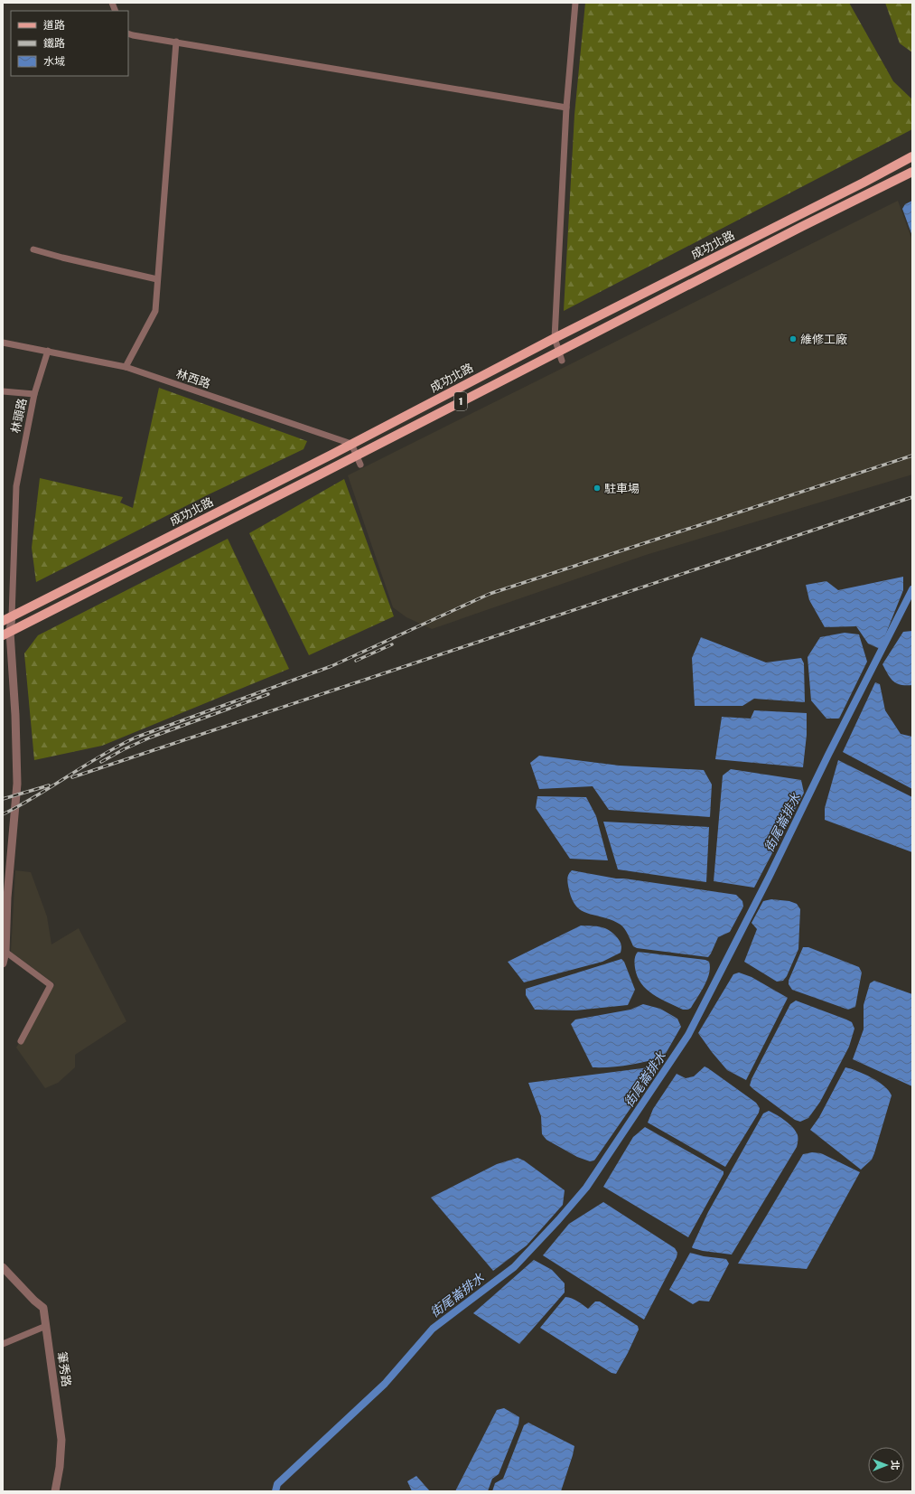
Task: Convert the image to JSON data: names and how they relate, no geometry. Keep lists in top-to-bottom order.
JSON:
{
  "streets": {
    "main road": ["成功北路", "1"],
    "street": ["林西路", "林頭路", "筆秀路"]
  },
  "crossings": [
    ["成功北路", "林西路"],
    ["成功北路", "林頭路"],
    ["林西路", "林頭路"]
  ],
  "water": ["街尾崙排水"],
  "places": ["維修工廠", "駐車場"],
  "legend": ["道路", "鐵路", "水域"],
  "north": "right"
}
